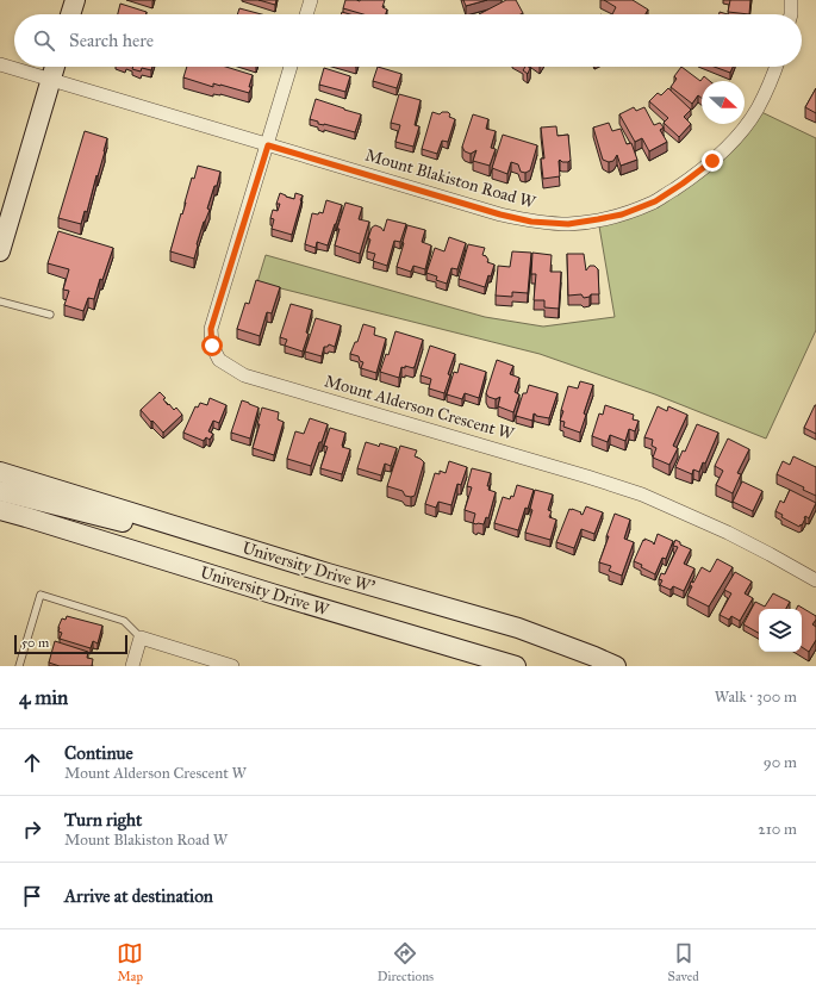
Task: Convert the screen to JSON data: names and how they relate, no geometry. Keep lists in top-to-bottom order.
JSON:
{
  "streets": {
    "main road": ["University Drive W'", "University Drive W"],
    "street": ["Mount Blakiston Road W", "Mount Alderson Crescent W"]
  },
  "crossings": [
    ["Mount Blakiston Road W", "Mount Alderson Crescent W"]
  ],
  "scale_bar": "50 m",
  "north": "right",
  "page": {
    "search": "Search here",
    "scale": "50 m",
    "heading": ["4 min", "Walk · 300 m"],
    "list": [
      ["Continue", "Mount Alderson Crescent W", "90 m"],
      ["Turn right", "Mount Blakiston Road W", "210 m"],
      "Arrive at destination"
    ],
    "nav": ["Map", "Directions", "Saved"]
  }
}
